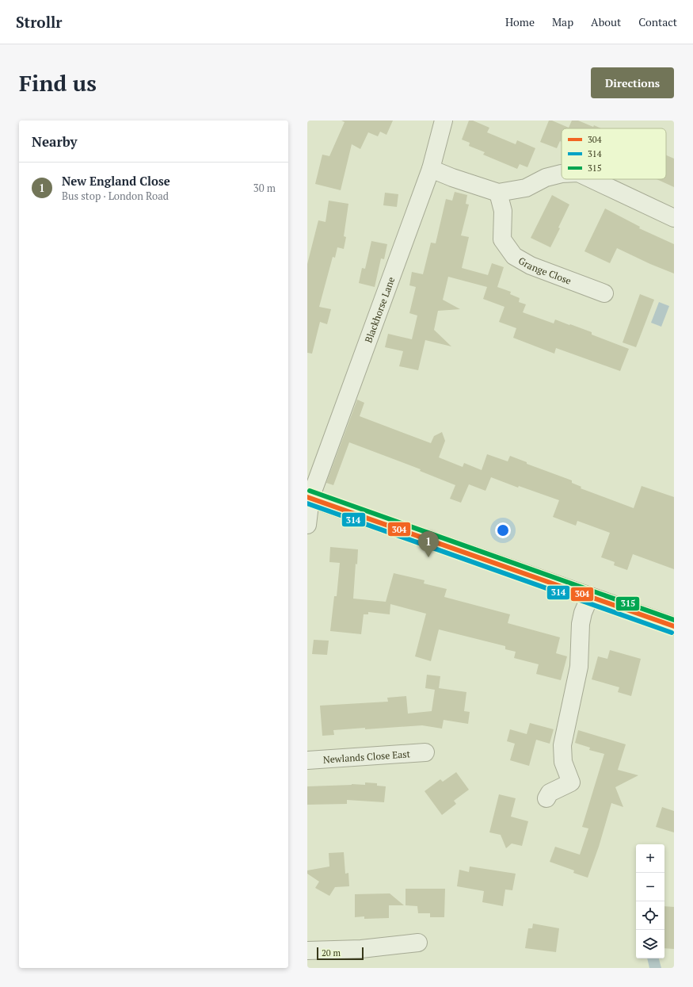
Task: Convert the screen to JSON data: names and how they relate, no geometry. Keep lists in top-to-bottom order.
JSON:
{
  "streets": {
    "street": ["Grange Close", "Blackhorse Lane", "Newlands Close East"]
  },
  "lines": ["transit line 315", "transit line 304", "transit line 314"],
  "legend": ["304", "314", "315"],
  "scale_bar": "20 m",
  "page": {
    "header": "Strollr",
    "nav": [
      "Home",
      "Map",
      "About",
      "Contact"
    ],
    "buttons": "Directions",
    "title": "Find us",
    "heading": "Nearby",
    "list": [
      {
        "mark": "1",
        "name": "New England Close",
        "note": "Bus stop · London Road",
        "value": "30 m"
      }
    ],
    "pins": "1",
    "map_buttons": ["+", "−"],
    "scale": "20 m"
  }
}
